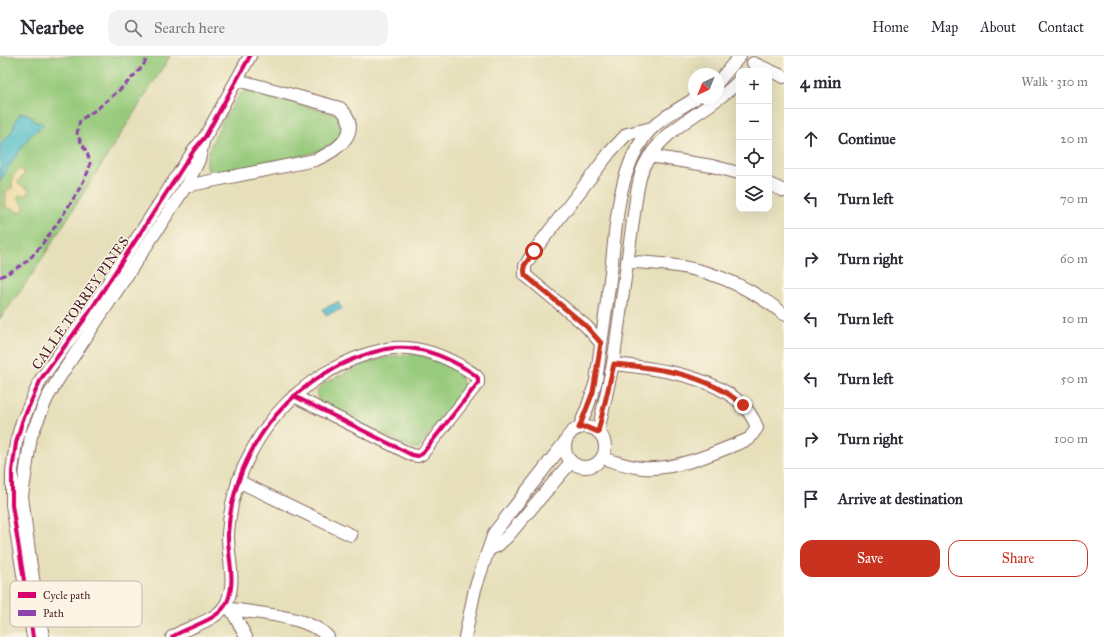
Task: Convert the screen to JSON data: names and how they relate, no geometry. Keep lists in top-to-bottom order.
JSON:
{
  "streets": {
    "street": ["CALLE TORREY PINES"]
  },
  "legend": ["Cycle path", "Path"],
  "north": "bottom left",
  "page": {
    "header": "Nearbee",
    "search": "Search here",
    "nav": [
      "Home",
      "Map",
      "About",
      "Contact"
    ],
    "heading": ["4 min", "Walk · 310 m"],
    "map_buttons": ["+", "−"],
    "list": [
      ["Continue", "20 m"],
      ["Turn left", "70 m"],
      ["Turn right", "60 m"],
      ["Turn left", "10 m"],
      ["Turn left", "50 m"],
      ["Turn right", "100 m"],
      "Arrive at destination"
    ],
    "buttons": ["Save", "Share"]
  }
}
